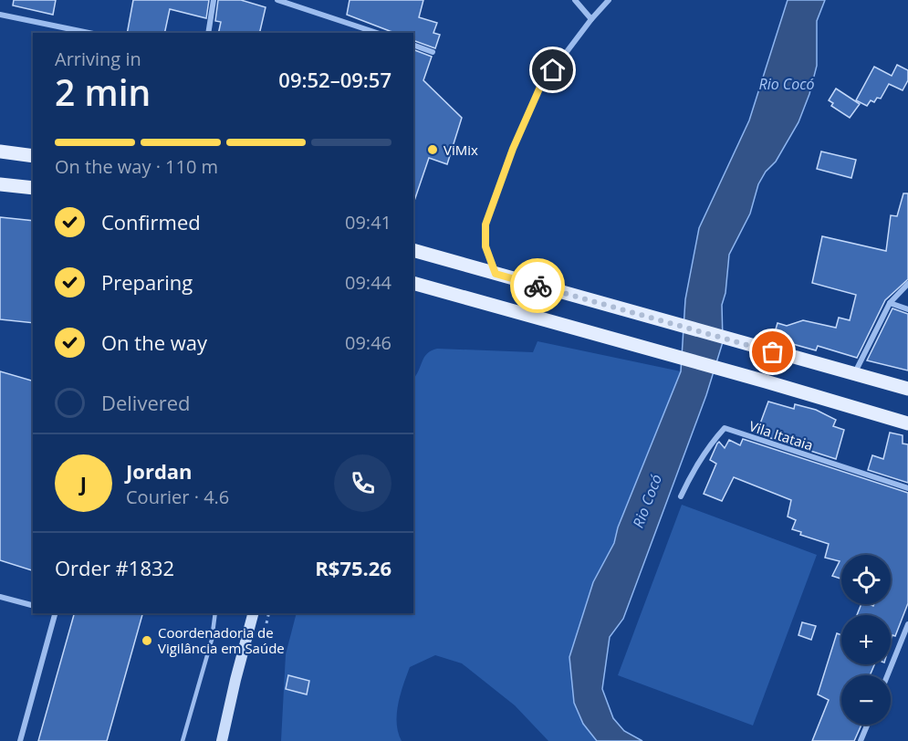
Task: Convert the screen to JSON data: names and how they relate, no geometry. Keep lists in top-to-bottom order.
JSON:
{
  "streets": {
    "street": ["Vila Itataia"]
  },
  "water": ["Rio Cocó"],
  "places": ["ViMix", "Coordenadoria de Vigilância em Saúde"],
  "page": {
    "heading": ["2 min", "Arriving in", "09:52–09:57"],
    "panel": [
      "Jordan",
      "Courier · 4.6",
      "Order #1832",
      "R$75.26"
    ],
    "bar": "On the way · 110 m",
    "list": [
      ["Confirmed", "09:41"],
      ["Preparing", "09:44"],
      ["On the way", "09:46"],
      "Delivered"
    ],
    "round": "J",
    "map_buttons": ["+", "−"]
  }
}
